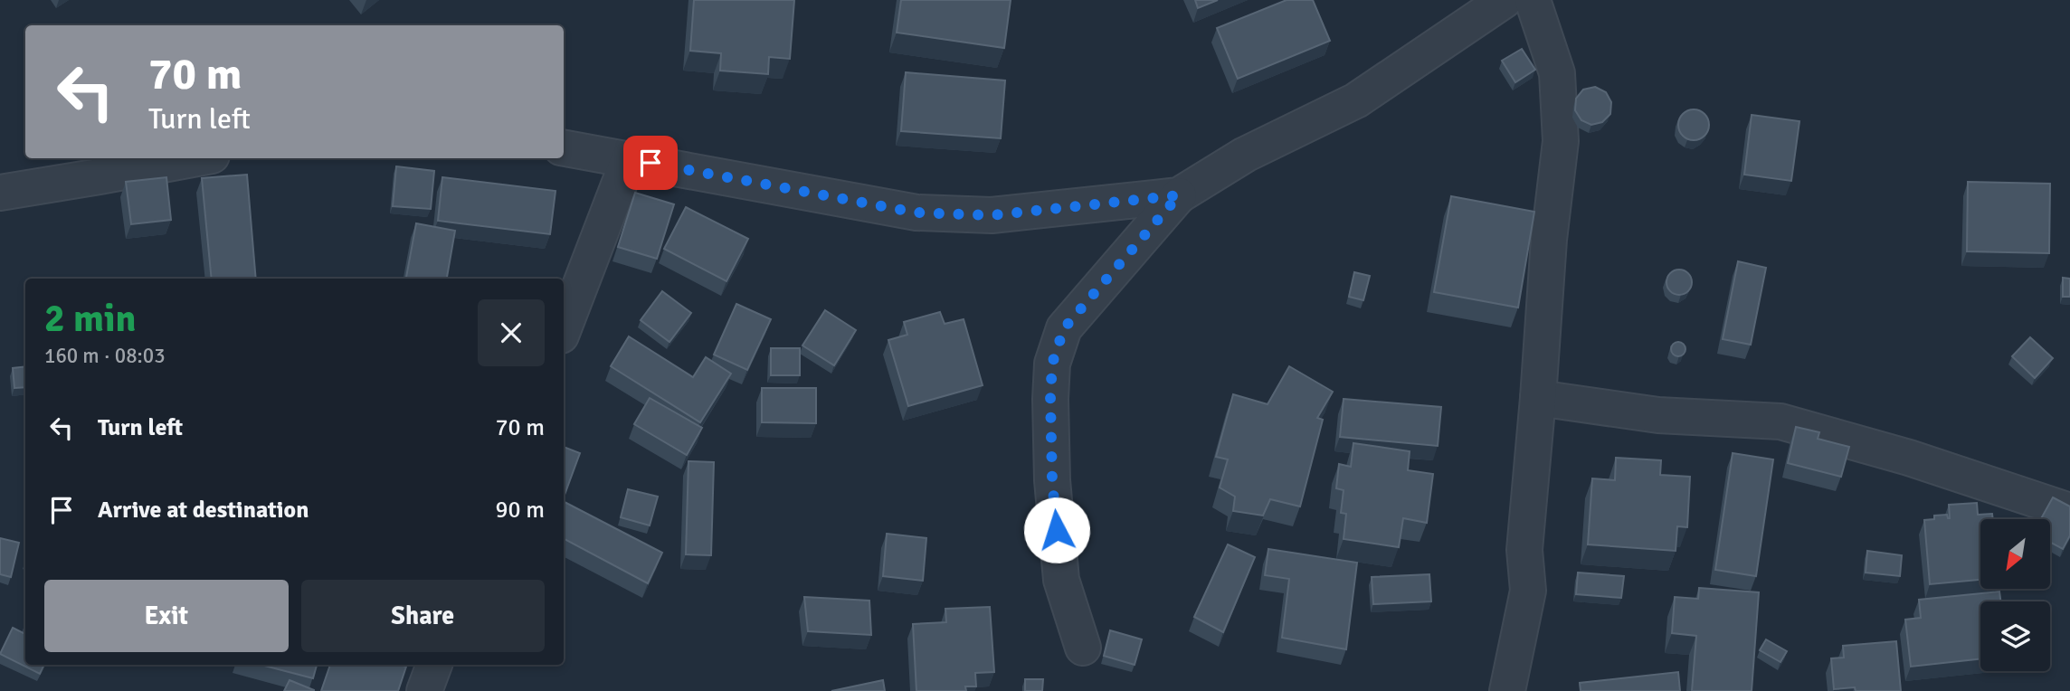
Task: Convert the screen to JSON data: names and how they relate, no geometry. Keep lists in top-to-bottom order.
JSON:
{
  "north": "bottom left",
  "page": {
    "turn": ["70 m", "Turn left"],
    "heading": ["2 min", "160 m · 08:03"],
    "list": [
      {
        "name": "Turn left",
        "value": "70 m"
      },
      {
        "name": "Arrive at destination",
        "value": "90 m"
      }
    ],
    "buttons": ["Exit", "Share"]
  }
}
